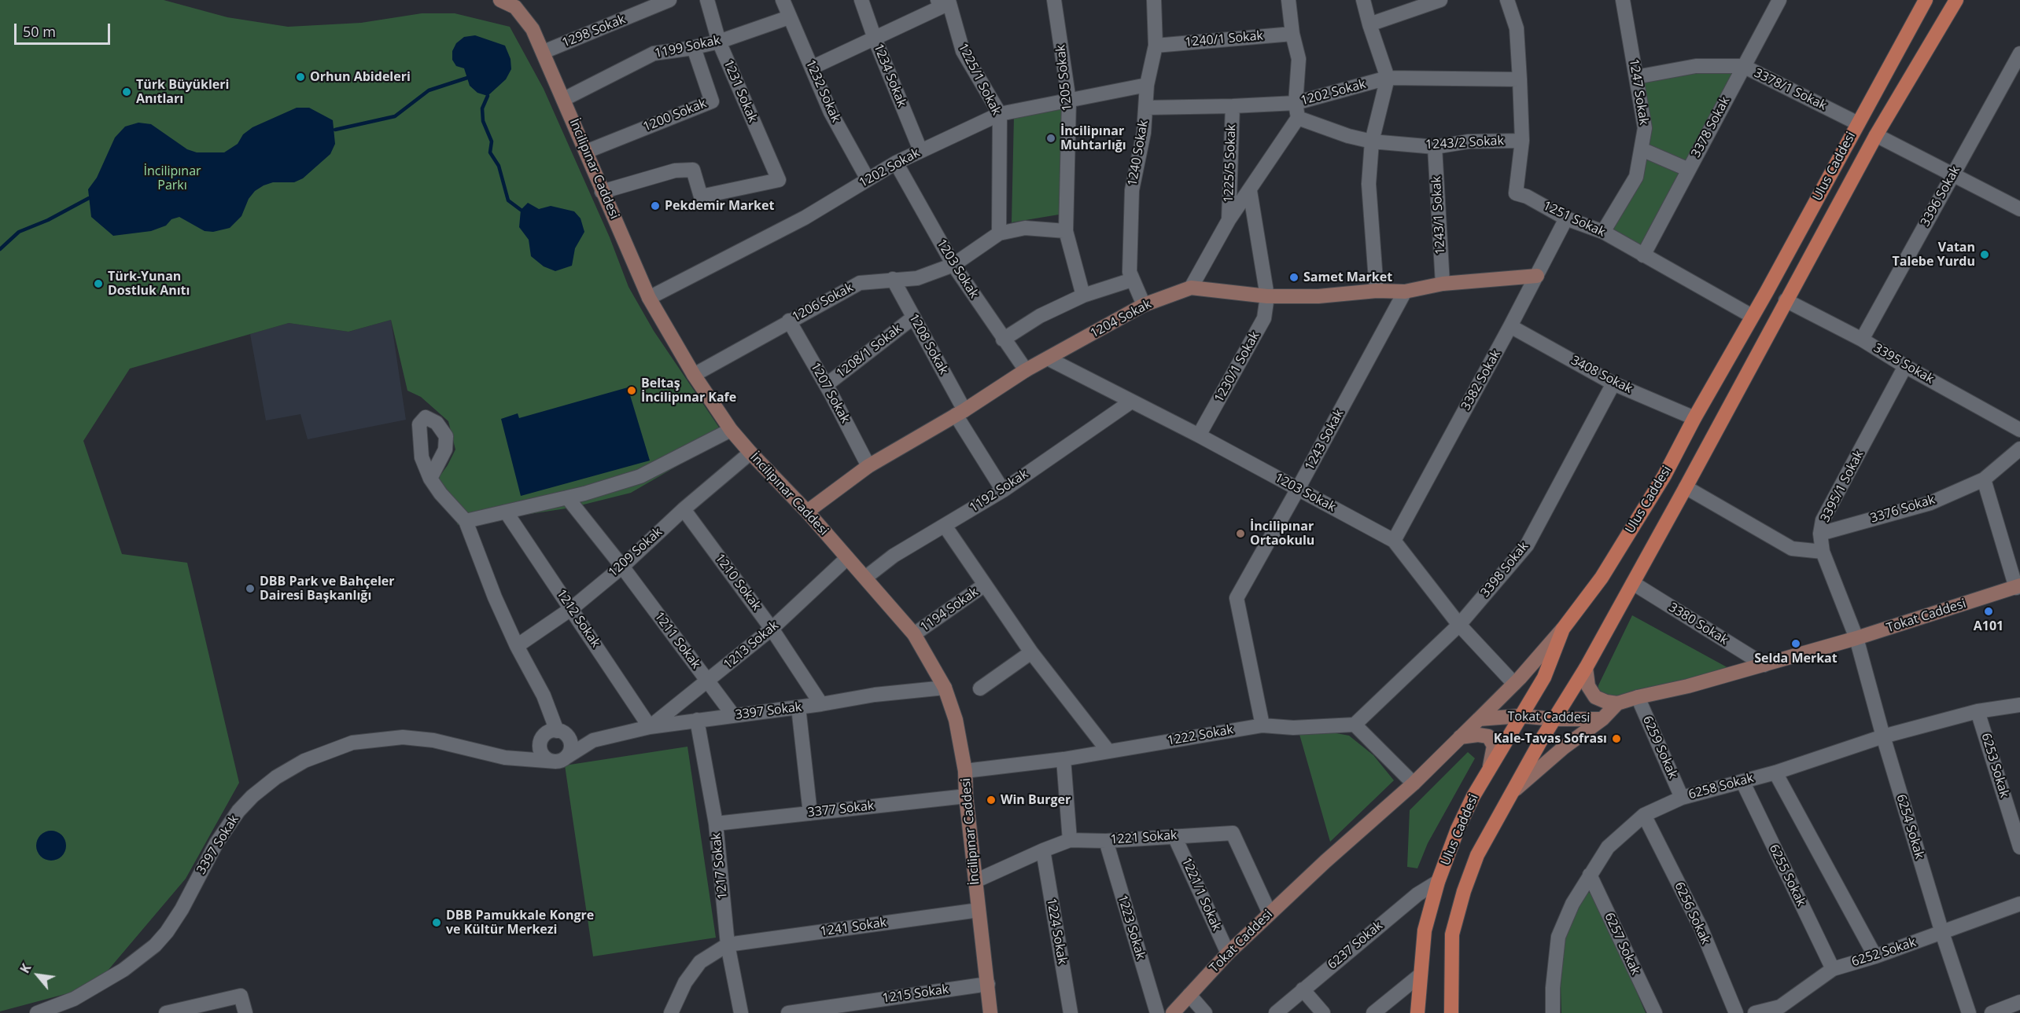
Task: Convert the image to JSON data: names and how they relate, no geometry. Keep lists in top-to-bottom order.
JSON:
{
  "streets": {
    "main road": [
      "Ulus Caddesi",
      "İncilipınar Caddesi",
      "1204 Sokak",
      "Tokat Caddesi"
    ],
    "street": [
      "1298 Sokak",
      "1240/1 Sokak",
      "1199 Sokak",
      "1234 Sokak",
      "1205 Sokak",
      "1225/1 Sokak",
      "3378/1 Sokak",
      "1231 Sokak",
      "1232 Sokak",
      "1247 Sokak",
      "1202 Sokak",
      "1200 Sokak",
      "3378 Sokak",
      "1243/2 Sokak",
      "1240 Sokak",
      "1225/5 Sokak",
      "3396 Sokak",
      "1243/1 Sokak",
      "1251 Sokak",
      "1203 Sokak",
      "1206 Sokak",
      "1208 Sokak",
      "1208/1 Sokak",
      "3395 Sokak",
      "1230/1 Sokak",
      "3408 Sokak",
      "3382 Sokak",
      "1207 Sokak",
      "1243 Sokak",
      "3395/1 Sokak",
      "1192 Sokak",
      "3376 Sokak",
      "1209 Sokak",
      "3398 Sokak",
      "1210 Sokak",
      "1194 Sokak",
      "1212 Sokak",
      "3380 Sokak",
      "1211 Sokak",
      "1213 Sokak",
      "3397 Sokak",
      "1222 Sokak",
      "6259 Sokak",
      "6253 Sokak",
      "6258 Sokak",
      "3377 Sokak",
      "6254 Sokak",
      "1221 Sokak",
      "1217 Sokak",
      "6255 Sokak",
      "1221/1 Sokak",
      "6256 Sokak",
      "1241 Sokak",
      "1223 Sokak",
      "1224 Sokak",
      "6257 Sokak",
      "6237 Sokak",
      "6252 Sokak",
      "1215 Sokak"
    ]
  },
  "crossings": [
    ["1298 Sokak", "İncilipınar Caddesi"],
    ["1240/1 Sokak", "1240 Sokak"],
    ["1199 Sokak", "1231 Sokak"],
    ["1199 Sokak", "1232 Sokak"],
    ["1199 Sokak", "1200 Sokak"],
    ["1199 Sokak", "İncilipınar Caddesi"],
    ["1234 Sokak", "1202 Sokak"],
    ["1205 Sokak", "1202 Sokak"],
    ["1205 Sokak", "1206 Sokak"],
    ["1225/1 Sokak", "1202 Sokak"],
    ["1225/1 Sokak", "1206 Sokak"],
    ["3378/1 Sokak", "1247 Sokak"],
    ["3378/1 Sokak", "3378 Sokak"],
    ["3378/1 Sokak", "Ulus Caddesi"],
    ["1231 Sokak", "İncilipınar Caddesi"],
    ["1232 Sokak", "1202 Sokak"],
    ["1247 Sokak", "1251 Sokak"],
    ["1202 Sokak", "1240 Sokak"],
    ["1202 Sokak", "1225/5 Sokak"],
    ["1202 Sokak", "İncilipınar Caddesi"],
    ["1202 Sokak", "1251 Sokak"],
    ["1202 Sokak", "1203 Sokak"],
    ["1200 Sokak", "İncilipınar Caddesi"],
    ["3378 Sokak", "1251 Sokak"],
    ["1243/2 Sokak", "1225/5 Sokak"],
    ["1243/2 Sokak", "1243/1 Sokak"],
    ["1243/2 Sokak", "1251 Sokak"],
    ["1240 Sokak", "1204 Sokak"],
    ["1225/5 Sokak", "1204 Sokak"],
    ["1225/5 Sokak", "1230/1 Sokak"],
    ["Ulus Caddesi", "1251 Sokak"],
    ["Ulus Caddesi", "3395 Sokak"],
    ["Ulus Caddesi", "3408 Sokak"],
    ["Ulus Caddesi", "Tokat Caddesi"],
    ["Ulus Caddesi", "3380 Sokak"],
    ["Ulus Caddesi", "6237 Sokak"],
    ["İncilipınar Caddesi", "1206 Sokak"],
    ["İncilipınar Caddesi", "1204 Sokak"],
    ["İncilipınar Caddesi", "1192 Sokak"],
    ["İncilipınar Caddesi", "1209 Sokak"],
    ["İncilipınar Caddesi", "1194 Sokak"],
    ["İncilipınar Caddesi", "1213 Sokak"],
    ["İncilipınar Caddesi", "3397 Sokak"],
    ["İncilipınar Caddesi", "1222 Sokak"],
    ["İncilipınar Caddesi", "3377 Sokak"],
    ["İncilipınar Caddesi", "1221 Sokak"],
    ["İncilipınar Caddesi", "1241 Sokak"],
    ["İncilipınar Caddesi", "1215 Sokak"],
    ["3396 Sokak", "3395 Sokak"],
    ["1243/1 Sokak", "1204 Sokak"],
    ["1251 Sokak", "3382 Sokak"],
    ["1203 Sokak", "1206 Sokak"],
    ["1203 Sokak", "1204 Sokak"],
    ["1203 Sokak", "1230/1 Sokak"],
    ["1203 Sokak", "3382 Sokak"],
    ["1203 Sokak", "1243 Sokak"],
    ["1203 Sokak", "1192 Sokak"],
    ["1203 Sokak", "3398 Sokak"],
    ["1206 Sokak", "1208 Sokak"],
    ["1206 Sokak", "1207 Sokak"],
    ["1204 Sokak", "1208 Sokak"],
    ["1204 Sokak", "1230/1 Sokak"],
    ["1204 Sokak", "3382 Sokak"],
    ["1204 Sokak", "1207 Sokak"],
    ["1204 Sokak", "1243 Sokak"],
    ["1208 Sokak", "1208/1 Sokak"],
    ["1208 Sokak", "1192 Sokak"],
    ["1208/1 Sokak", "1207 Sokak"],
    ["3395 Sokak", "3395/1 Sokak"],
    ["3408 Sokak", "3382 Sokak"],
    ["3408 Sokak", "3398 Sokak"],
    ["1243 Sokak", "1222 Sokak"],
    ["3395/1 Sokak", "3376 Sokak"],
    ["3395/1 Sokak", "Tokat Caddesi"],
    ["3395/1 Sokak", "6254 Sokak"],
    ["1209 Sokak", "1210 Sokak"],
    ["1209 Sokak", "1212 Sokak"],
    ["1209 Sokak", "1211 Sokak"],
    ["3398 Sokak", "1222 Sokak"],
    ["1210 Sokak", "1213 Sokak"],
    ["1210 Sokak", "3397 Sokak"],
    ["Tokat Caddesi", "3380 Sokak"],
    ["Tokat Caddesi", "6259 Sokak"],
    ["Tokat Caddesi", "6254 Sokak"],
    ["Tokat Caddesi", "1221 Sokak"],
    ["Tokat Caddesi", "1221/1 Sokak"],
    ["1212 Sokak", "1213 Sokak"],
    ["1212 Sokak", "3397 Sokak"],
    ["1211 Sokak", "1213 Sokak"],
    ["1211 Sokak", "3397 Sokak"],
    ["1213 Sokak", "3397 Sokak"],
    ["3397 Sokak", "1217 Sokak"],
    ["6259 Sokak", "6258 Sokak"],
    ["6253 Sokak", "6258 Sokak"],
    ["6258 Sokak", "6254 Sokak"],
    ["6258 Sokak", "6255 Sokak"],
    ["6258 Sokak", "6256 Sokak"],
    ["6258 Sokak", "6257 Sokak"],
    ["3377 Sokak", "1217 Sokak"],
    ["6254 Sokak", "6252 Sokak"],
    ["1221 Sokak", "1221/1 Sokak"],
    ["1221 Sokak", "1223 Sokak"],
    ["1221 Sokak", "1224 Sokak"],
    ["1217 Sokak", "1241 Sokak"],
    ["6255 Sokak", "6252 Sokak"]
  ],
  "parks": ["İncilipınar Parkı"],
  "places": [
    "Orhun Abideleri",
    "Türk Büyükleri Anıtları",
    "İncilipınar Muhtarlığı",
    "Pekdemir Market",
    "Vatan Talebe Yurdu",
    "Samet Market",
    "Türk-Yunan Dostluk Anıtı",
    "Beltaş İncilipınar Kafe",
    "İncilipınar Ortaokulu",
    "DBB Park ve Bahçeler Dairesi Başkanlığı",
    "A101",
    "Selda Merkat",
    "Kale-Tavas Sofrası",
    "Win Burger",
    "DBB Pamukkale Kongre ve Kültür Merkezi"
  ],
  "scale_bar": "50 m",
  "north": "top left"
}
